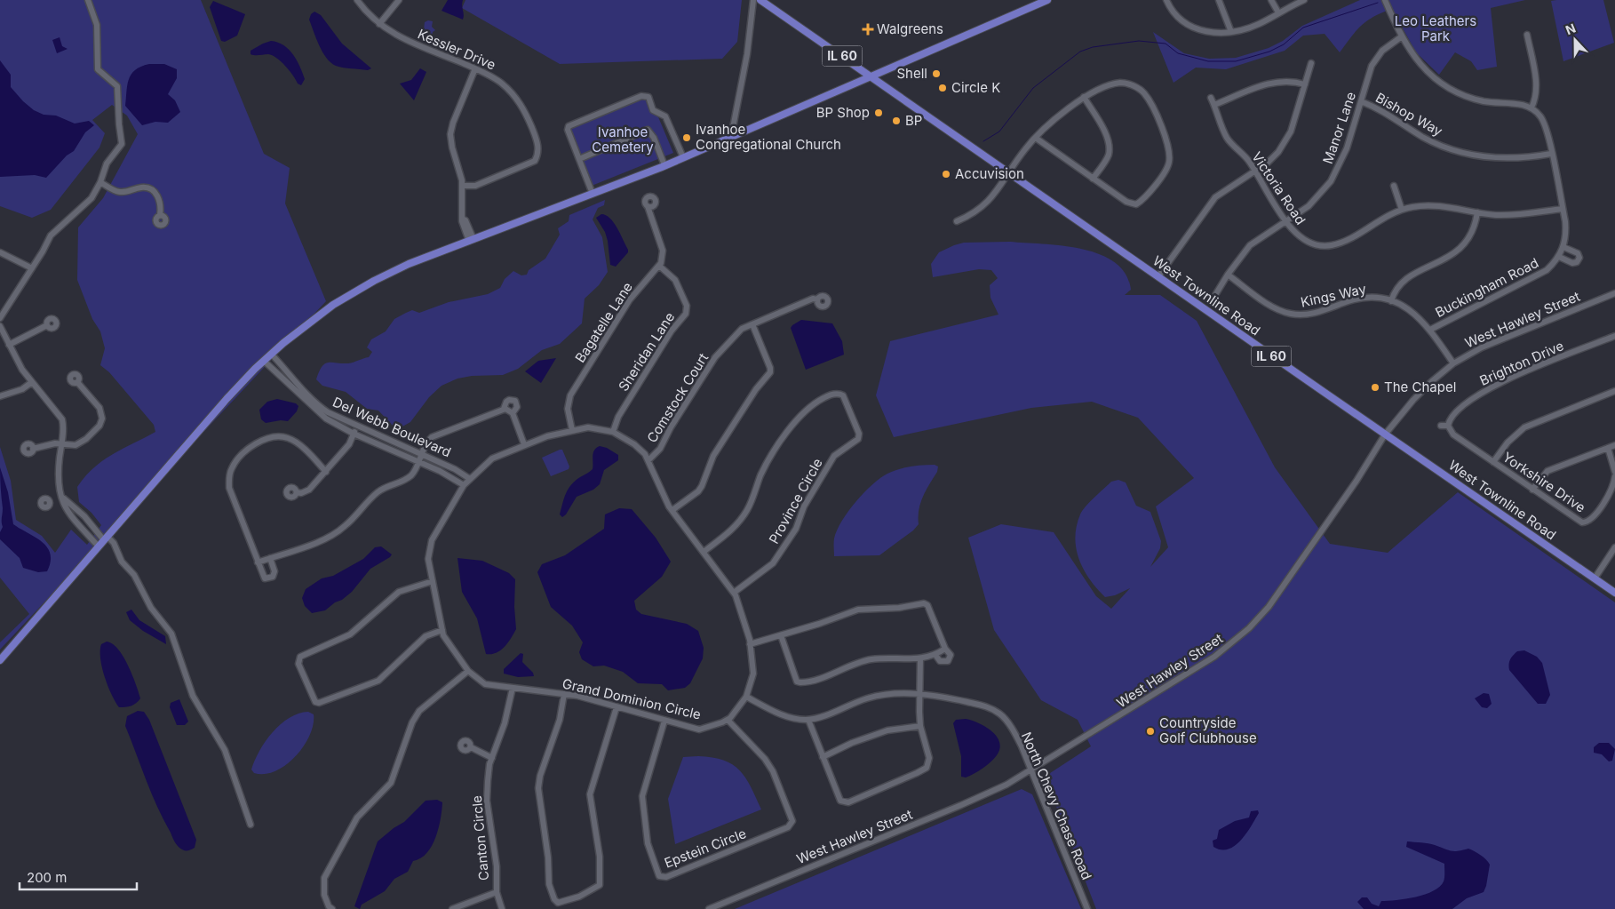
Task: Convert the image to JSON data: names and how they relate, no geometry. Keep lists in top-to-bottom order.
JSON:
{
  "streets": {
    "main road": ["IL 60", "West Townline Road"],
    "street": [
      "Kessler Drive",
      "Bishop Way",
      "Manor Lane",
      "Victoria Road",
      "Buckingham Road",
      "Kings Way",
      "West Hawley Street",
      "Bagatelle Lane",
      "Sheridan Lane",
      "Brighton Drive",
      "Comstock Court",
      "Del Webb Boulevard",
      "Yorkshire Drive",
      "Province Circle",
      "Grand Dominion Circle",
      "North Chevy Chase Road",
      "Canton Circle",
      "Epstein Circle"
    ]
  },
  "crossings": [
    ["IL 60", "West Townline Road"],
    ["Bishop Way", "Manor Lane"],
    ["Bishop Way", "Buckingham Road"],
    ["Manor Lane", "Victoria Road"],
    ["Manor Lane", "Kings Way"],
    ["Victoria Road", "Buckingham Road"],
    ["Buckingham Road", "Kings Way"],
    ["West Townline Road", "West Hawley Street"],
    ["Kings Way", "West Hawley Street"],
    ["West Hawley Street", "North Chevy Chase Road"],
    ["Bagatelle Lane", "Sheridan Lane"],
    ["Bagatelle Lane", "Grand Dominion Circle"],
    ["Sheridan Lane", "Grand Dominion Circle"],
    ["Brighton Drive", "Yorkshire Drive"],
    ["Comstock Court", "Grand Dominion Circle"],
    ["Del Webb Boulevard", "Grand Dominion Circle"],
    ["Province Circle", "Grand Dominion Circle"],
    ["Grand Dominion Circle", "North Chevy Chase Road"],
    ["Grand Dominion Circle", "Canton Circle"],
    ["Grand Dominion Circle", "Epstein Circle"]
  ],
  "parks": ["Leo Leathers Park", "Ivanhoe Cemetery"],
  "places": {
    "health": ["Walgreens"],
    "other": [
      "Shell",
      "Circle K",
      "BP Shop",
      "BP",
      "Ivanhoe Congregational Church",
      "Accuvision",
      "The Chapel",
      "Countryside Golf Clubhouse"
    ]
  },
  "scale_bar": "200 m",
  "north": "top"
}
